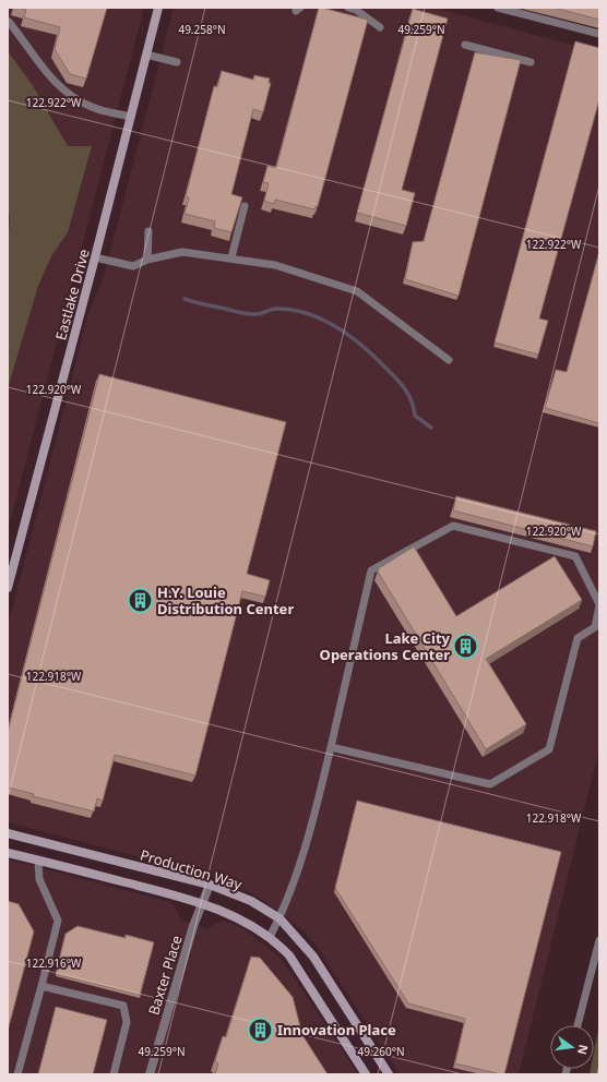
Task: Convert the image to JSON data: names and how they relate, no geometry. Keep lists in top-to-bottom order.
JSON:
{
  "streets": {
    "street": ["Eastlake Drive", "Production Way", "Baxter Place"]
  },
  "crossings": [
    ["Production Way", "Baxter Place"]
  ],
  "places": {
    "building": ["H.Y. Louie Distribution Center", "Lake City Operations Center", "Innovation Place"]
  },
  "north": "right",
  "coordinates": [
    "49.258°N",
    "49.259°N",
    "122.922°W",
    "122.920°W",
    "122.918°W",
    "122.916°W",
    "49.260°N"
  ]
}
